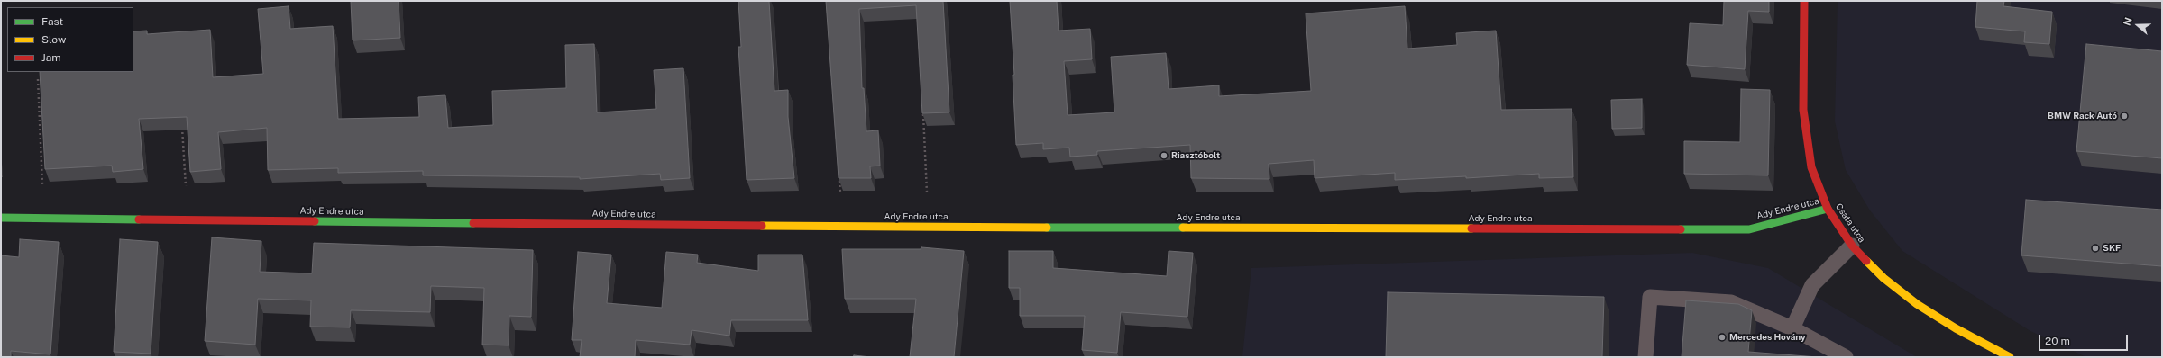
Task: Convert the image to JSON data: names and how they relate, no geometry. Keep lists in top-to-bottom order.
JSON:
{
  "streets": {
    "street": ["Ady Endre utca", "Csata utca"]
  },
  "crossings": [
    ["Ady Endre utca", "Csata utca"]
  ],
  "places": [
    "BMW Rack Autó",
    "Riasztóbolt",
    "SKF",
    "Mercedes Hovány"
  ],
  "legend": ["Fast", "Slow", "Jam"],
  "scale_bar": "20 m",
  "north": "left"
}
